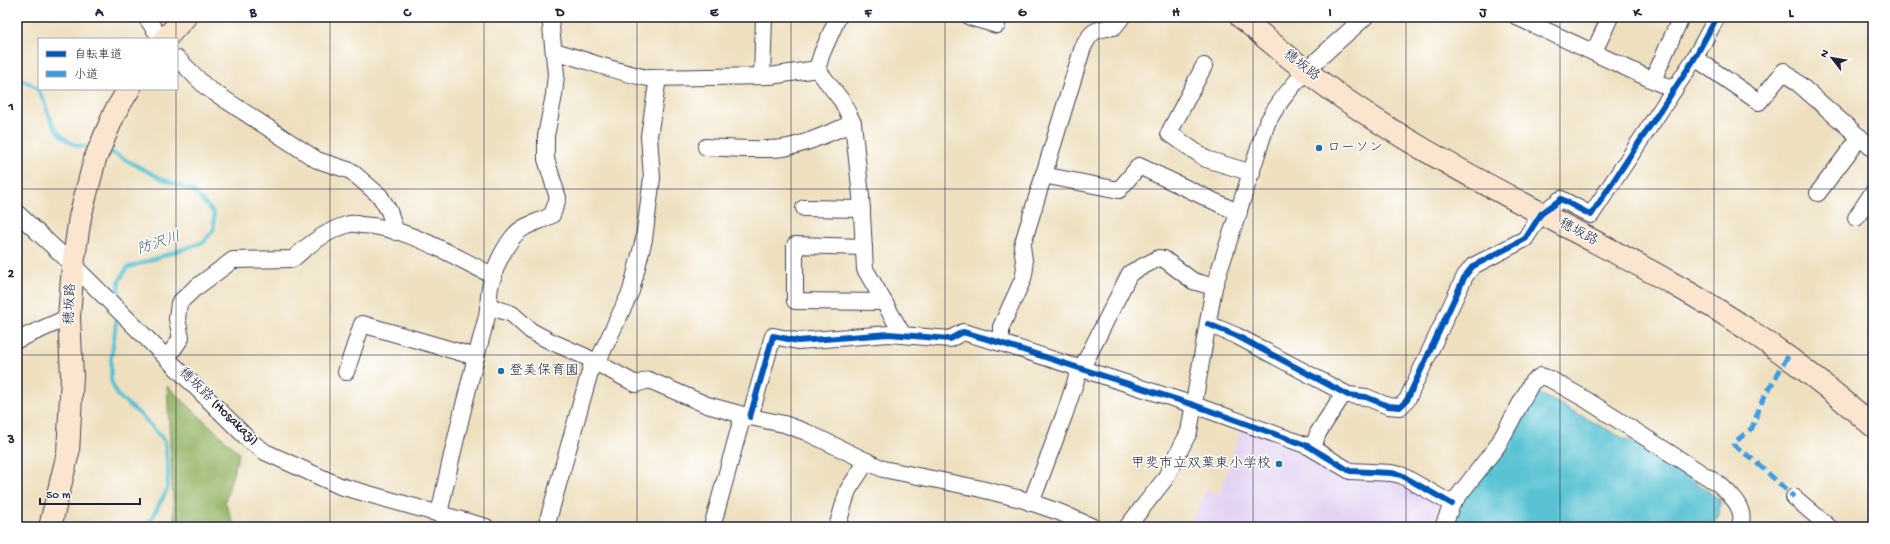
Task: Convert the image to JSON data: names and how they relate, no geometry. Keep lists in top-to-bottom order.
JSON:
{
  "streets": {
    "main road": ["穂坂路"],
    "street": ["穂坂路 (Hosakazi)"]
  },
  "crossings": [
    ["穂坂路", "穂坂路 (Hosakazi)"]
  ],
  "water": ["防沢川"],
  "places": ["ローソン", "登美保育園", "甲斐市立双葉東小学校"],
  "legend": ["自転車道", "小道"],
  "scale_bar": "50 m",
  "north": "top left",
  "grid": {
    "columns": [
      "A",
      "B",
      "C",
      "D",
      "E",
      "F",
      "G",
      "H",
      "I",
      "J",
      "K",
      "L"
    ],
    "rows": ["1", "2", "3"]
  }
}
